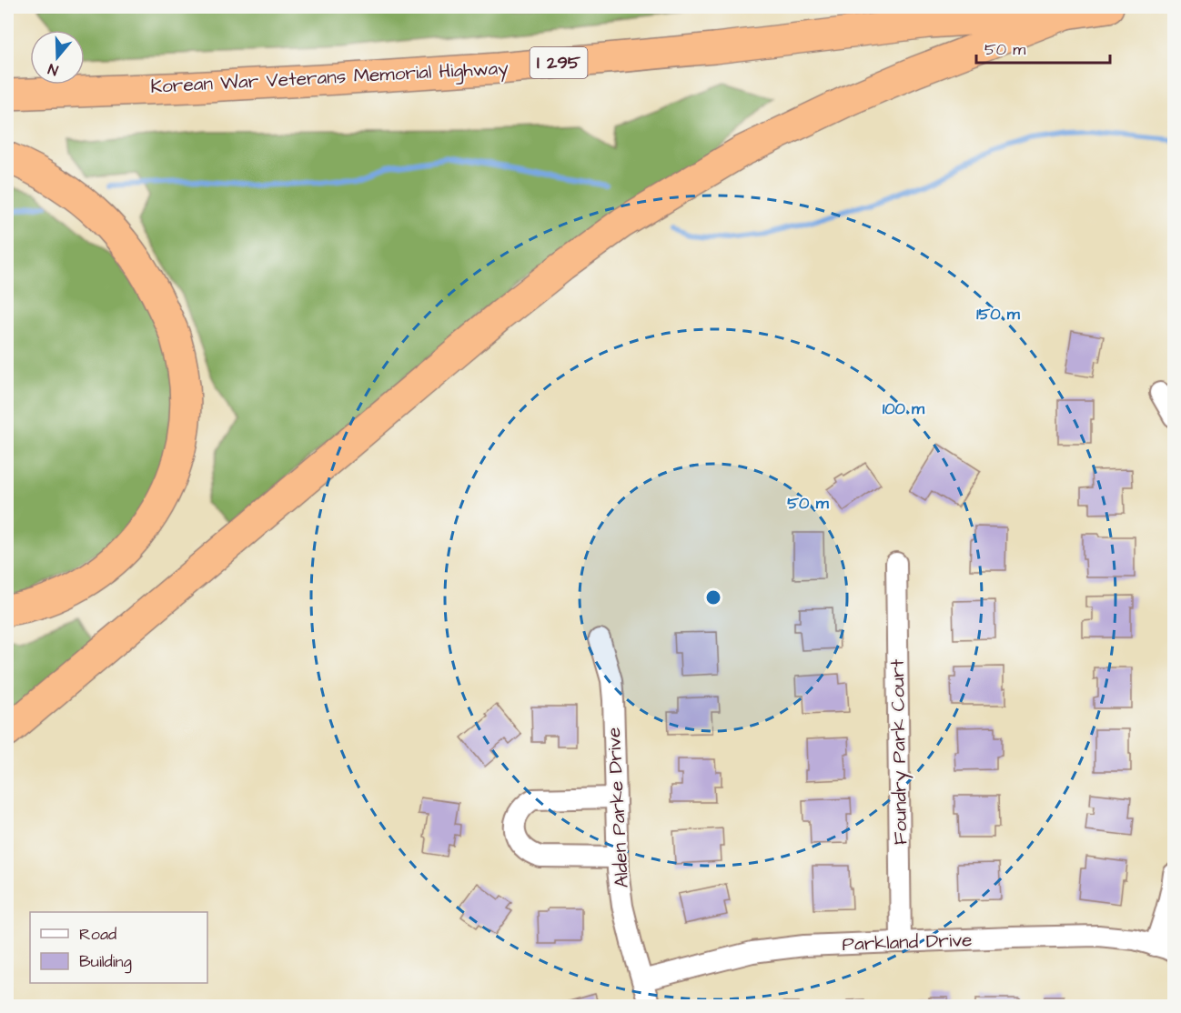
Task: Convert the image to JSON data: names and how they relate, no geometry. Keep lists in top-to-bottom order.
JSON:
{
  "streets": {
    "highway": ["I 295", "Korean War Veterans Memorial Highway"],
    "street": ["Foundry Park Court", "Alden Parke Drive", "Parkland Drive"]
  },
  "crossings": [
    ["Foundry Park Court", "Parkland Drive"],
    ["Alden Parke Drive", "Parkland Drive"]
  ],
  "legend": ["Road", "Building"],
  "scale_bar": "50 m",
  "north": "bottom",
  "rings": ["150 m", "100 m", "50 m"]
}
